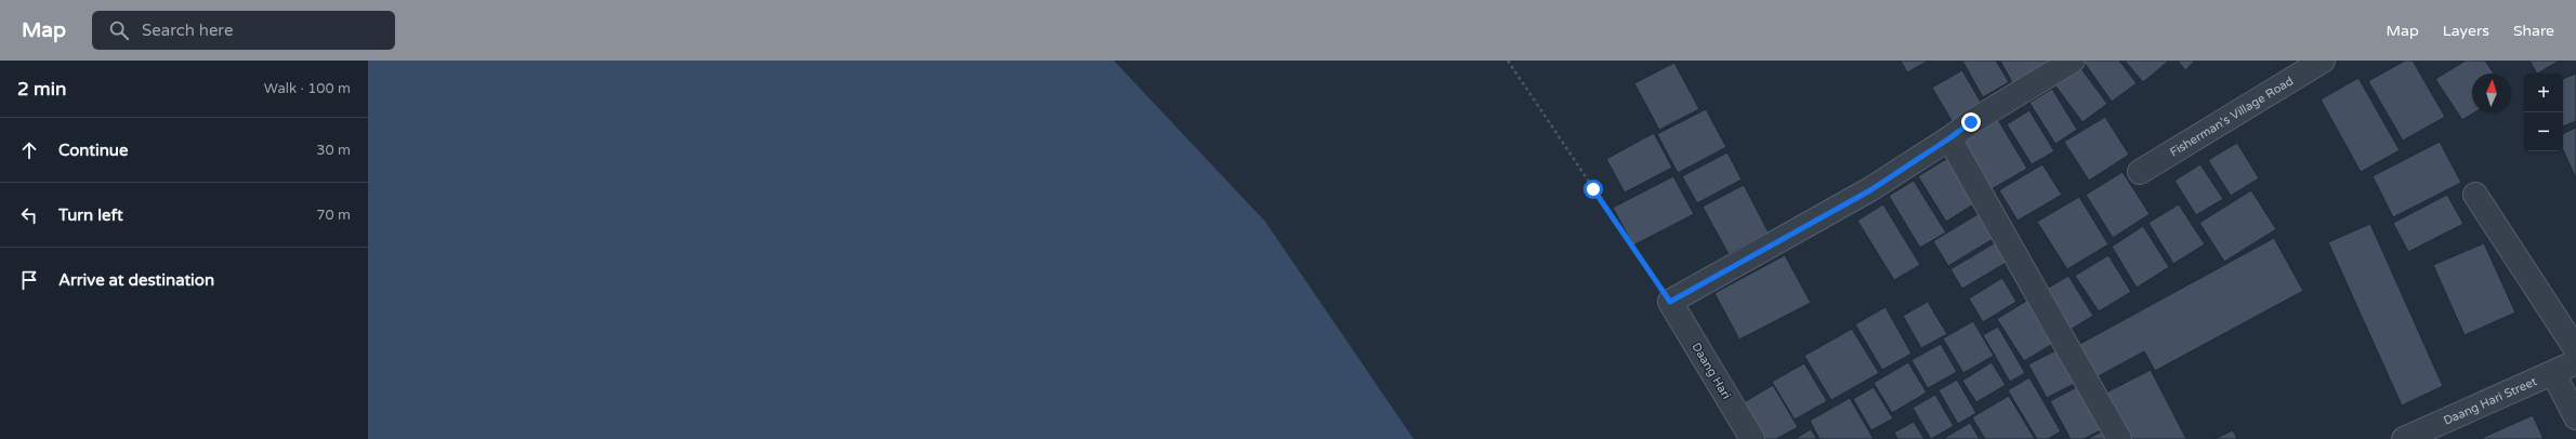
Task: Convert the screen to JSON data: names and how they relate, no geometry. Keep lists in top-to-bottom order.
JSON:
{
  "streets": {
    "street": ["Fisherman's Village Road", "Daang Hari", "Daang Hari Street"]
  },
  "north": "top",
  "page": {
    "header": "Map",
    "search": "Search here",
    "nav": ["Map", "Layers", "Share"],
    "heading": ["2 min", "Walk · 100 m"],
    "map_buttons": ["+", "−"],
    "list": [
      ["Continue", "30 m"],
      ["Turn left", "70 m"],
      "Arrive at destination"
    ]
  }
}
